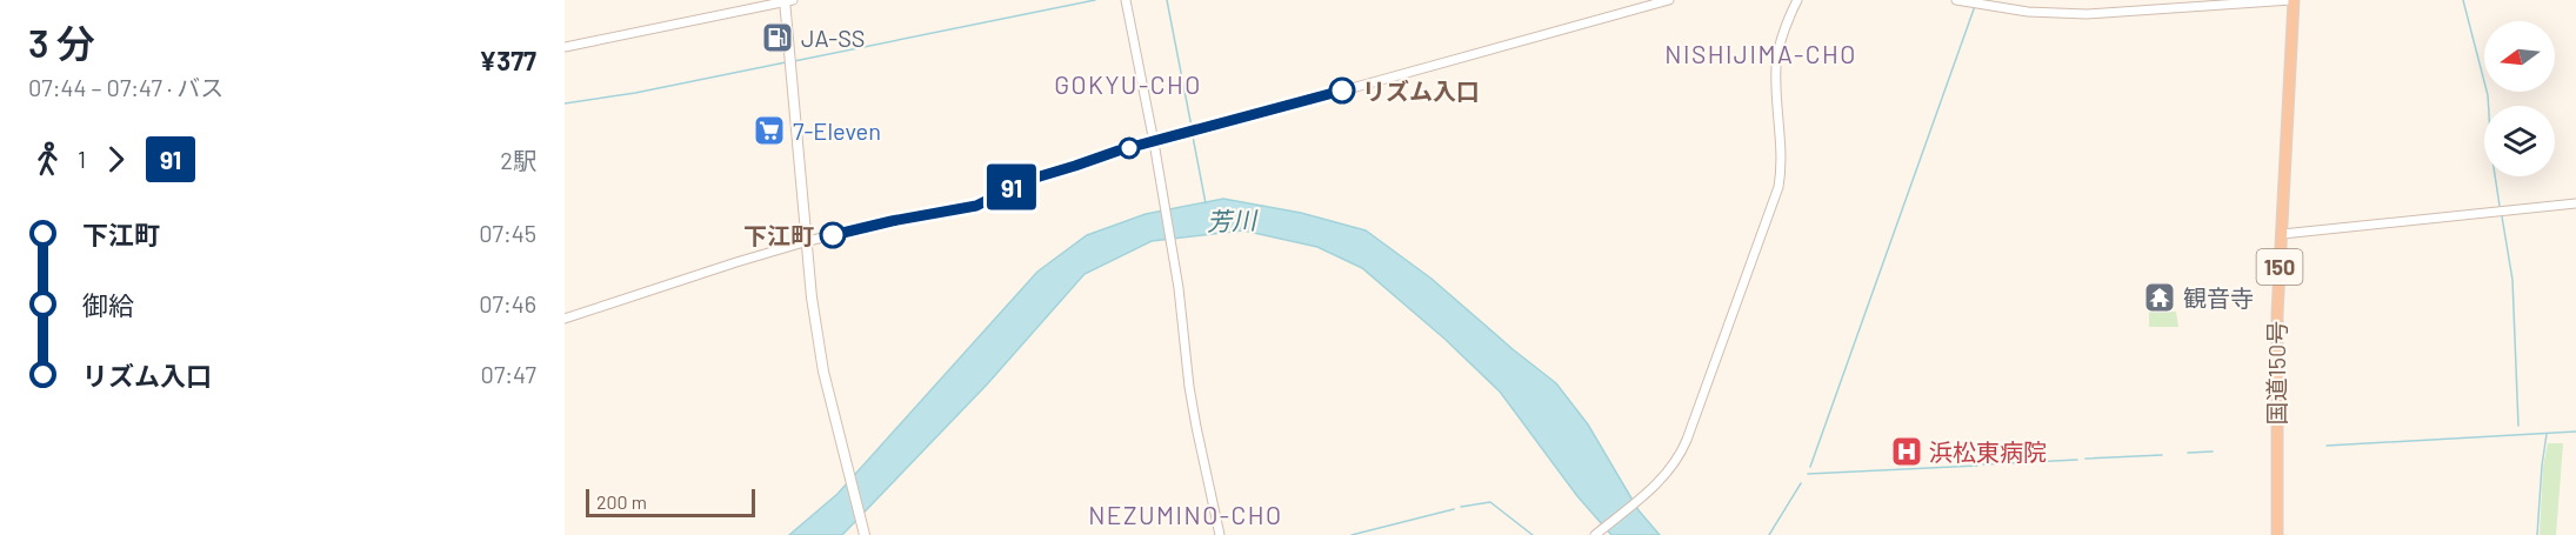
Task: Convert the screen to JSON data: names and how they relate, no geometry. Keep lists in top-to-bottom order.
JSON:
{
  "streets": {
    "highway": ["150", "国道150号"]
  },
  "districts": ["NISHIJIMA-CHO", "GOKYU-CHO", "NEZUMINO-CHO"],
  "water": ["芳川"],
  "places": {
    "fuel station": ["JA-SS"],
    "other": ["リズム入口", "下江町"],
    "supermarket": ["7-Eleven"],
    "temple": ["観音寺"],
    "hospital": ["浜松東病院"]
  },
  "lines": ["bus line 91"],
  "scale_bar": "200 m",
  "north": "left",
  "page": {
    "heading": ["3 分", "07:44 – 07:47 · バス", "¥377"],
    "on_map": "91",
    "legs": ["1", "91", "2駅"],
    "list": [
      {
        "name": "下江町",
        "value": "07:45"
      },
      {
        "name": "御給",
        "value": "07:46"
      },
      {
        "name": "リズム入口",
        "value": "07:47"
      }
    ],
    "scale": "200 m"
  }
}
